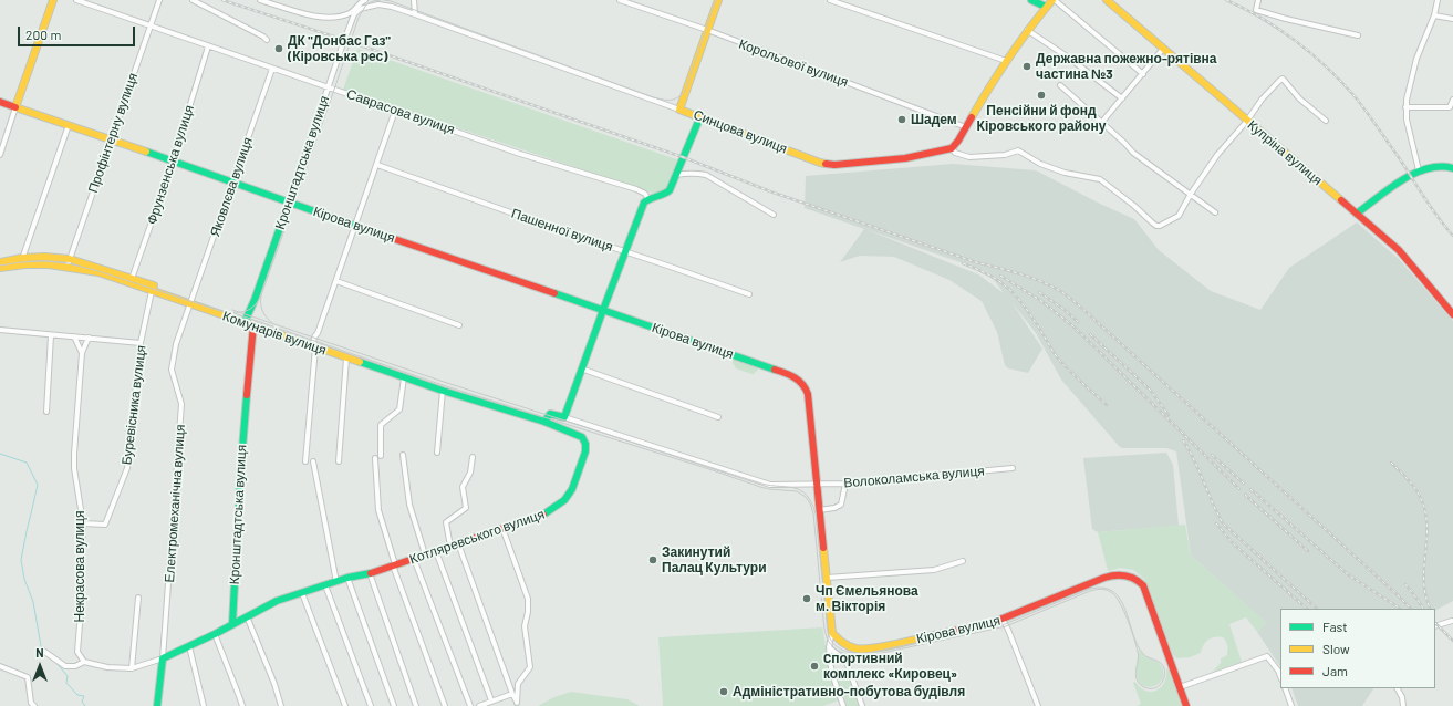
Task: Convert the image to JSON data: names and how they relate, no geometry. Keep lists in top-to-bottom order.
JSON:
{
  "streets": {
    "street": [
      "Корольової вулиця",
      "Саврасова вулиця",
      "Синцова вулиця",
      "Профінтерну вулиця",
      "Купріна вулиця",
      "Кронштадтська вулиця",
      "Фрунзенська вулиця",
      "Яковлєва вулиця",
      "Кірова вулиця",
      "Пашенної вулиця",
      "Комунарів вулиця",
      "Буревісника вулиця",
      "Волоколамська вулиця",
      "Електромеханічна вулиця",
      "Котляревського вулиця",
      "Некрасова вулиця"
    ]
  },
  "crossings": [
    ["Саврасова вулиця", "Профінтерну вулиця"],
    ["Саврасова вулиця", "Кронштадтська вулиця"],
    ["Саврасова вулиця", "Фрунзенська вулиця"],
    ["Саврасова вулиця", "Яковлєва вулиця"],
    ["Синцова вулиця", "Кронштадтська вулиця"],
    ["Профінтерну вулиця", "Кірова вулиця"],
    ["Профінтерну вулиця", "Комунарів вулиця"],
    ["Кронштадтська вулиця", "Кірова вулиця"],
    ["Кронштадтська вулиця", "Комунарів вулиця"],
    ["Кронштадтська вулиця", "Котляревського вулиця"],
    ["Фрунзенська вулиця", "Кірова вулиця"],
    ["Фрунзенська вулиця", "Комунарів вулиця"],
    ["Яковлєва вулиця", "Кірова вулиця"],
    ["Яковлєва вулиця", "Комунарів вулиця"],
    ["Яковлєва вулиця", "Електромеханічна вулиця"],
    ["Кірова вулиця", "Волоколамська вулиця"],
    ["Комунарів вулиця", "Буревісника вулиця"],
    ["Комунарів вулиця", "Електромеханічна вулиця"],
    ["Комунарів вулиця", "Котляревського вулиця"],
    ["Буревісника вулиця", "Некрасова вулиця"],
    ["Електромеханічна вулиця", "Котляревського вулиця"],
    ["Котляревського вулиця", "Некрасова вулиця"]
  ],
  "places": [
    "ДК \"Донбас Газ\" (Кіровська рес)",
    "Державна пожежно-рятівна частина №3",
    "Пенсійни й фонд Кіровського району",
    "Шадем",
    "Закинутий Палац Культури",
    "Чп Ємельянова м. Вікторія",
    "Cпортивний комплекс «Кировец»",
    "Адміністративно-побутова будівля"
  ],
  "legend": ["Fast", "Slow", "Jam"],
  "scale_bar": "200 m",
  "north": "top"
}
